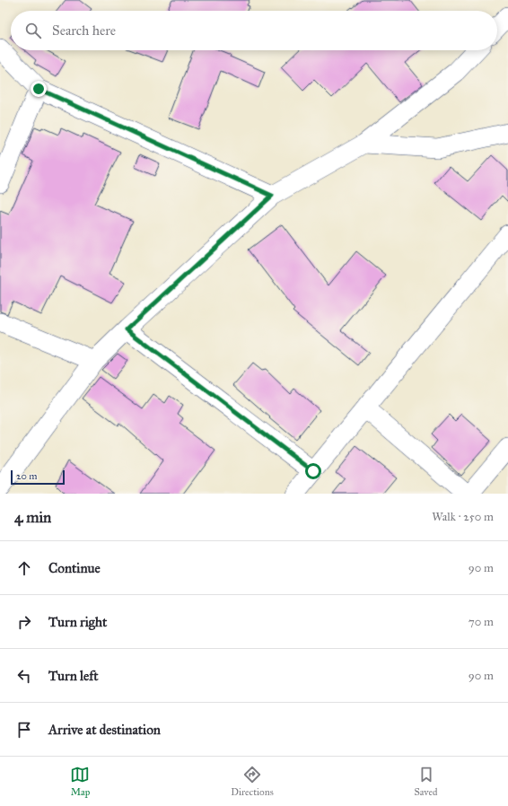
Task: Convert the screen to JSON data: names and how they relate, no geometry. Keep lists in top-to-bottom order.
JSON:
{
  "scale_bar": "20 m",
  "page": {
    "search": "Search here",
    "scale": "20 m",
    "heading": ["4 min", "Walk · 250 m"],
    "list": [
      ["Continue", "90 m"],
      ["Turn right", "70 m"],
      ["Turn left", "90 m"],
      "Arrive at destination"
    ],
    "nav": ["Map", "Directions", "Saved"]
  }
}
